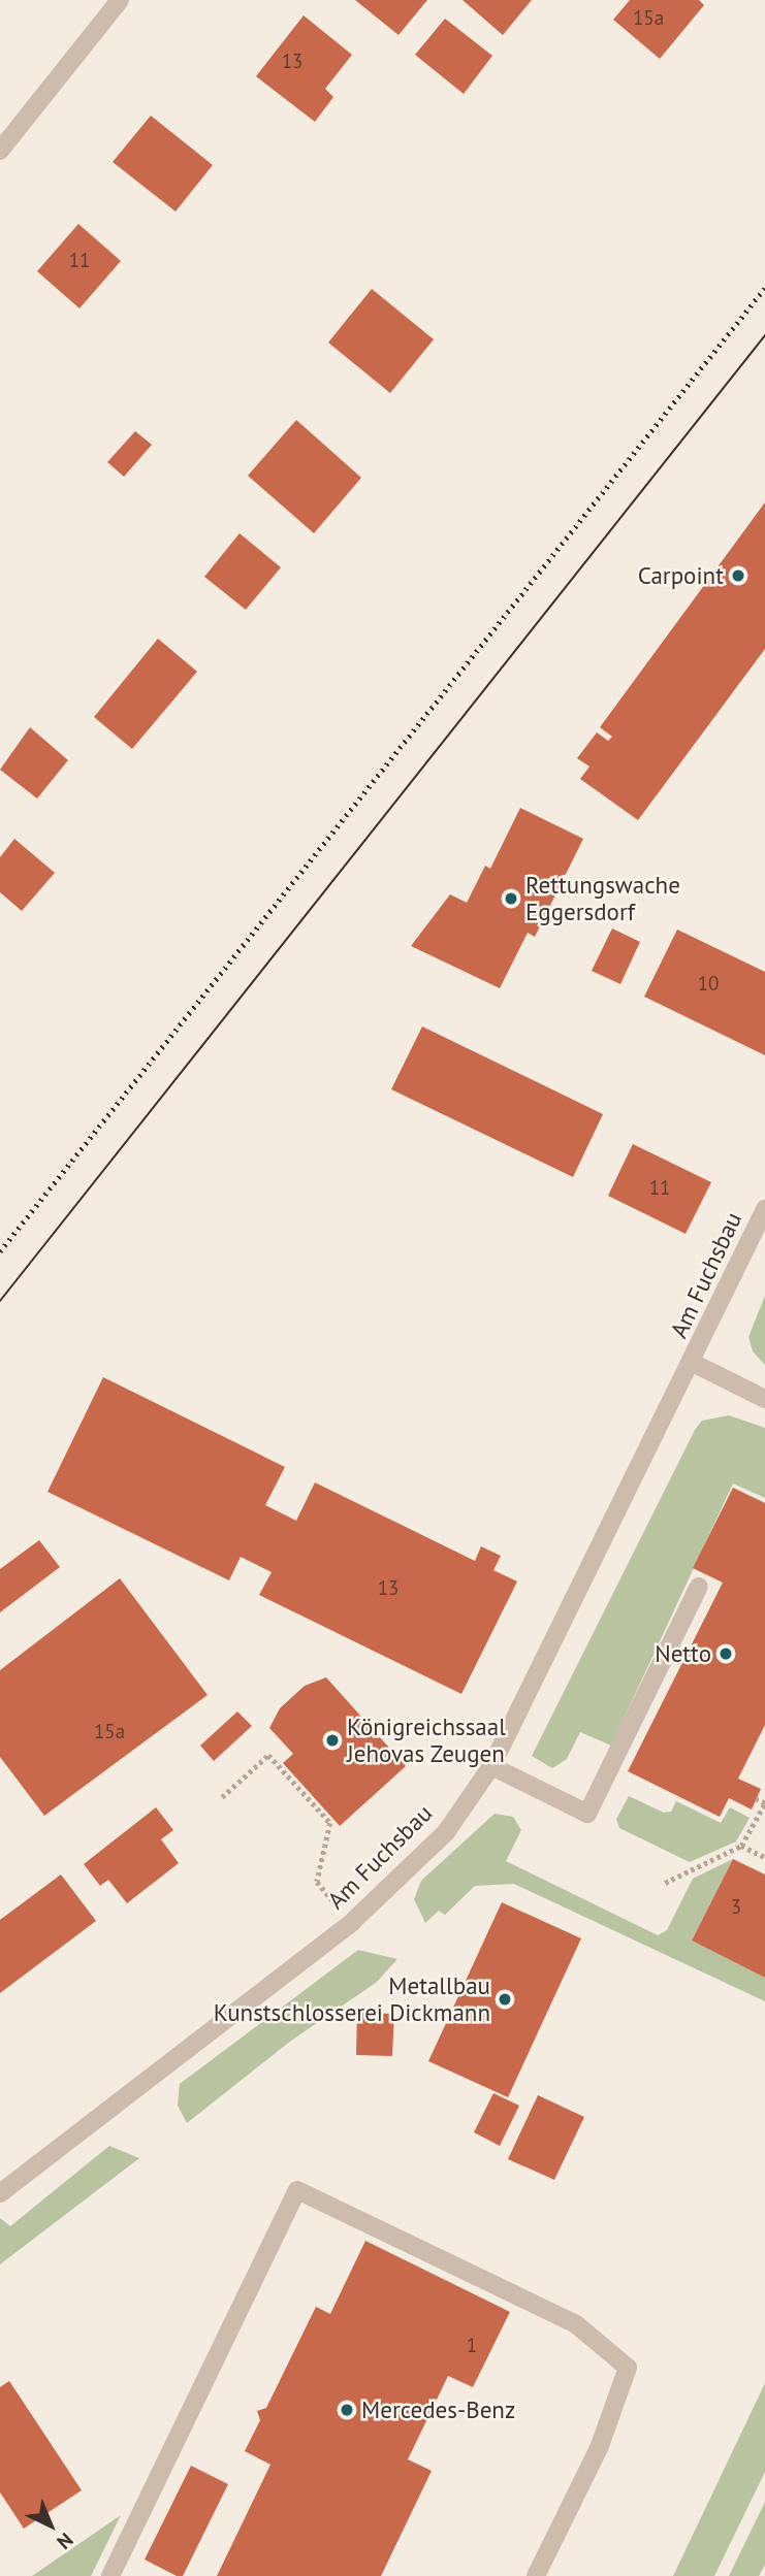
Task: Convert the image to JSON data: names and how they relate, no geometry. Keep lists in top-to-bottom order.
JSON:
{
  "streets": {
    "street": ["Am Fuchsbau"]
  },
  "places": [
    "Carpoint",
    "Rettungswache Eggersdorf",
    "Netto",
    "Königreichssaal Jehovas Zeugen",
    "Metallbau Kunstschlosserei Dickmann",
    "Mercedes-Benz"
  ],
  "house_numbers": [
    "15a",
    "13",
    "11",
    "10",
    "11",
    "13",
    "15a",
    "3",
    "1"
  ],
  "north": "bottom right"
}
